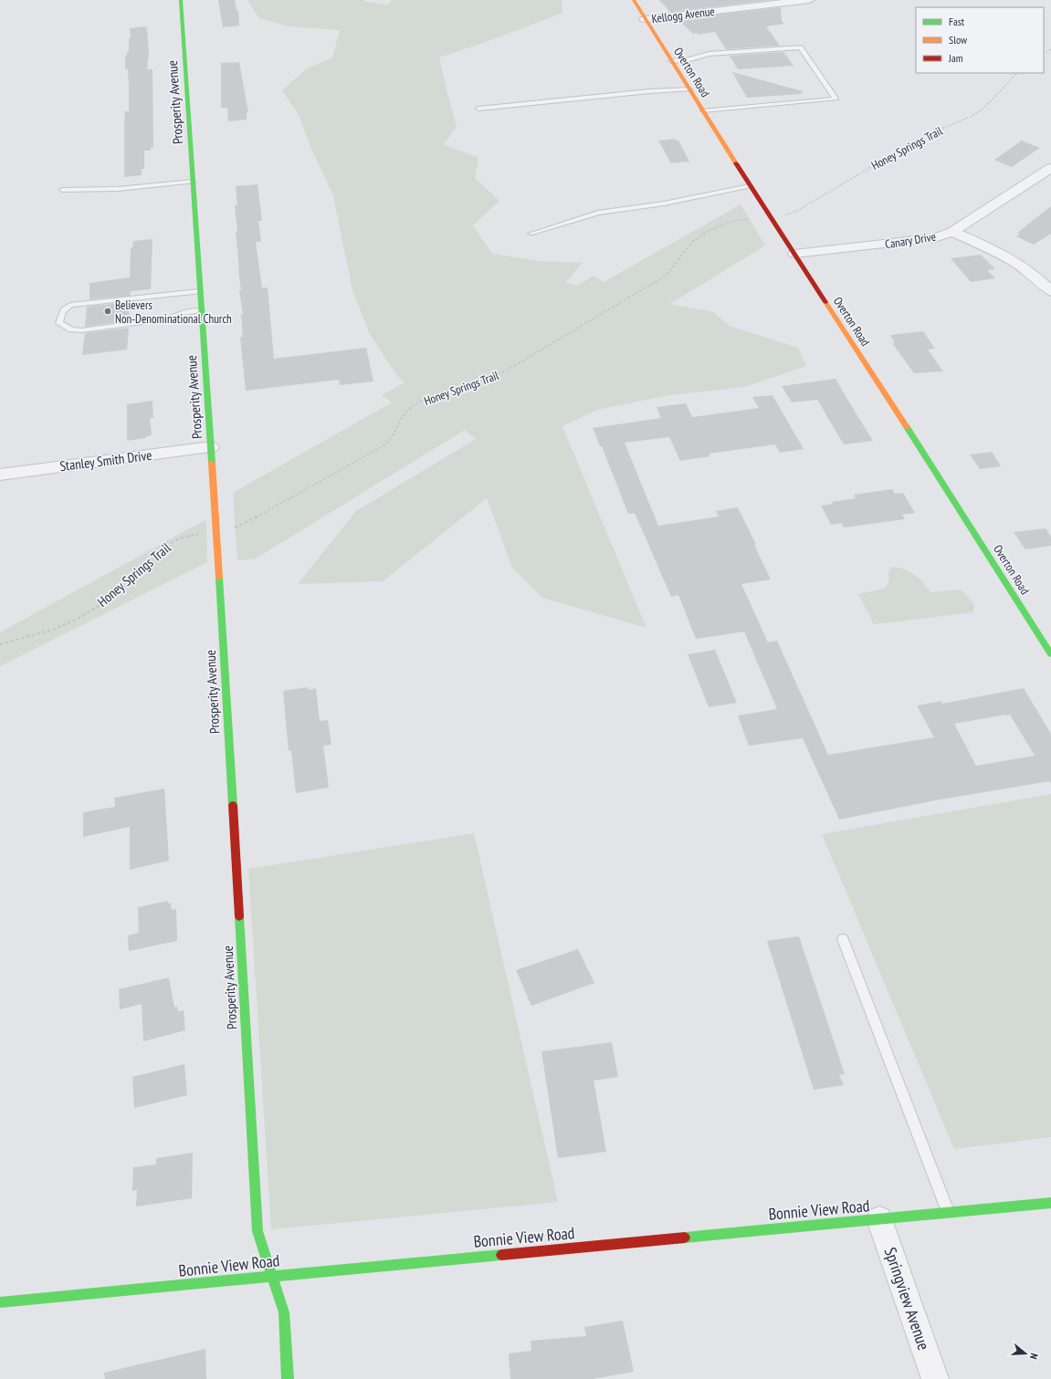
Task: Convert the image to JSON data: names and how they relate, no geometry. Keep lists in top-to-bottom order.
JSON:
{
  "streets": {
    "street": [
      "Kellogg Avenue",
      "Overton Road",
      "Prosperity Avenue",
      "Canary Drive",
      "Stanley Smith Drive",
      "Bonnie View Road",
      "Springview Avenue"
    ],
    "path": ["Honey Springs Trail"]
  },
  "crossings": [
    ["Kellogg Avenue", "Overton Road"],
    ["Overton Road", "Canary Drive"],
    ["Prosperity Avenue", "Stanley Smith Drive"],
    ["Prosperity Avenue", "Bonnie View Road"],
    ["Bonnie View Road", "Springview Avenue"]
  ],
  "places": ["Believers Non-Denominational Church"],
  "legend": ["Fast", "Slow", "Jam"],
  "north": "right"
}
